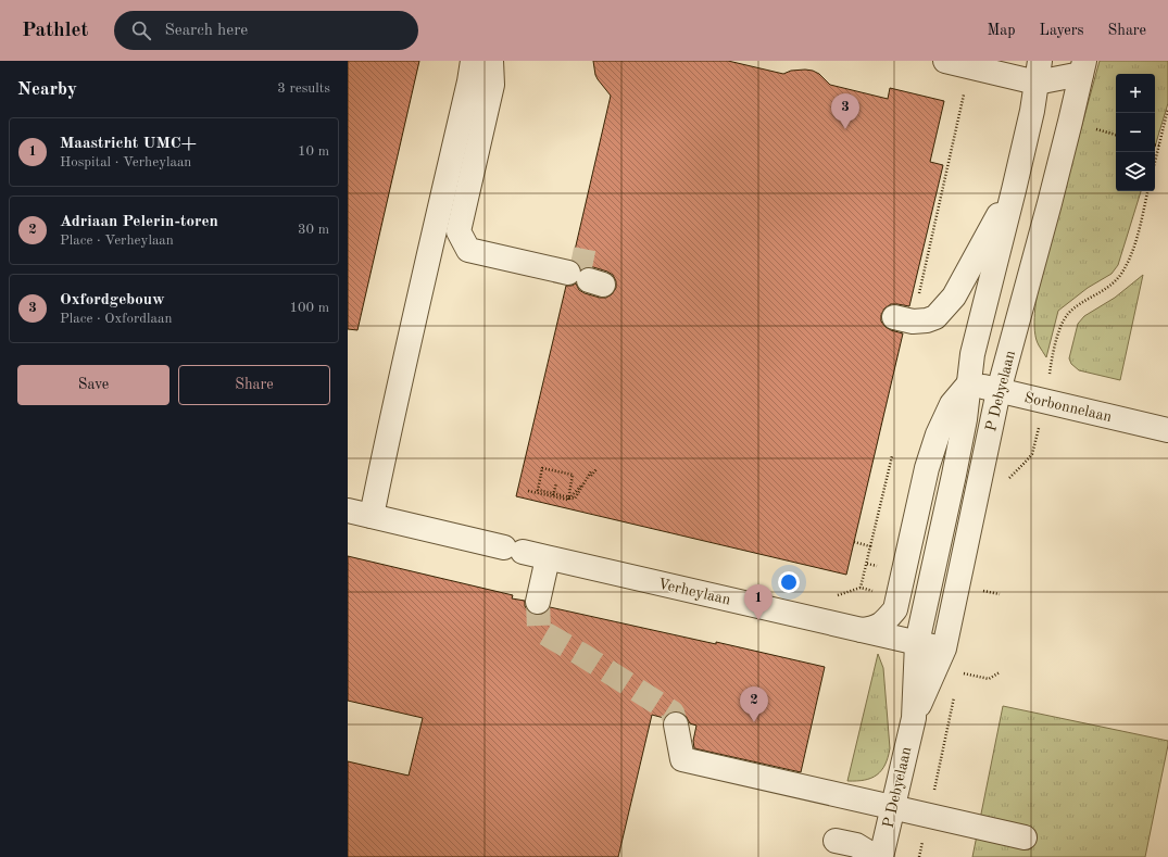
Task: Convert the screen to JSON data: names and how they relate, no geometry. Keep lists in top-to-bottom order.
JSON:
{
  "streets": {
    "street": ["P Debyelaan", "Sorbonnelaan", "Verheylaan"]
  },
  "crossings": [
    ["P Debyelaan", "Sorbonnelaan"],
    ["P Debyelaan", "Verheylaan"]
  ],
  "page": {
    "header": "Pathlet",
    "search": "Search here",
    "nav": ["Map", "Layers", "Share"],
    "heading": ["Nearby", "3 results"],
    "map_buttons": ["+", "−"],
    "pins": ["3", "1", "2"],
    "list": [
      {
        "mark": "1",
        "name": "Maastricht UMC+",
        "note": "Hospital · Verheylaan",
        "value": "10 m"
      },
      {
        "mark": "2",
        "name": "Adriaan Pelerin-toren",
        "note": "Place · Verheylaan",
        "value": "30 m"
      },
      {
        "mark": "3",
        "name": "Oxfordgebouw",
        "note": "Place · Oxfordlaan",
        "value": "100 m"
      }
    ],
    "buttons": ["Save", "Share"]
  }
}
